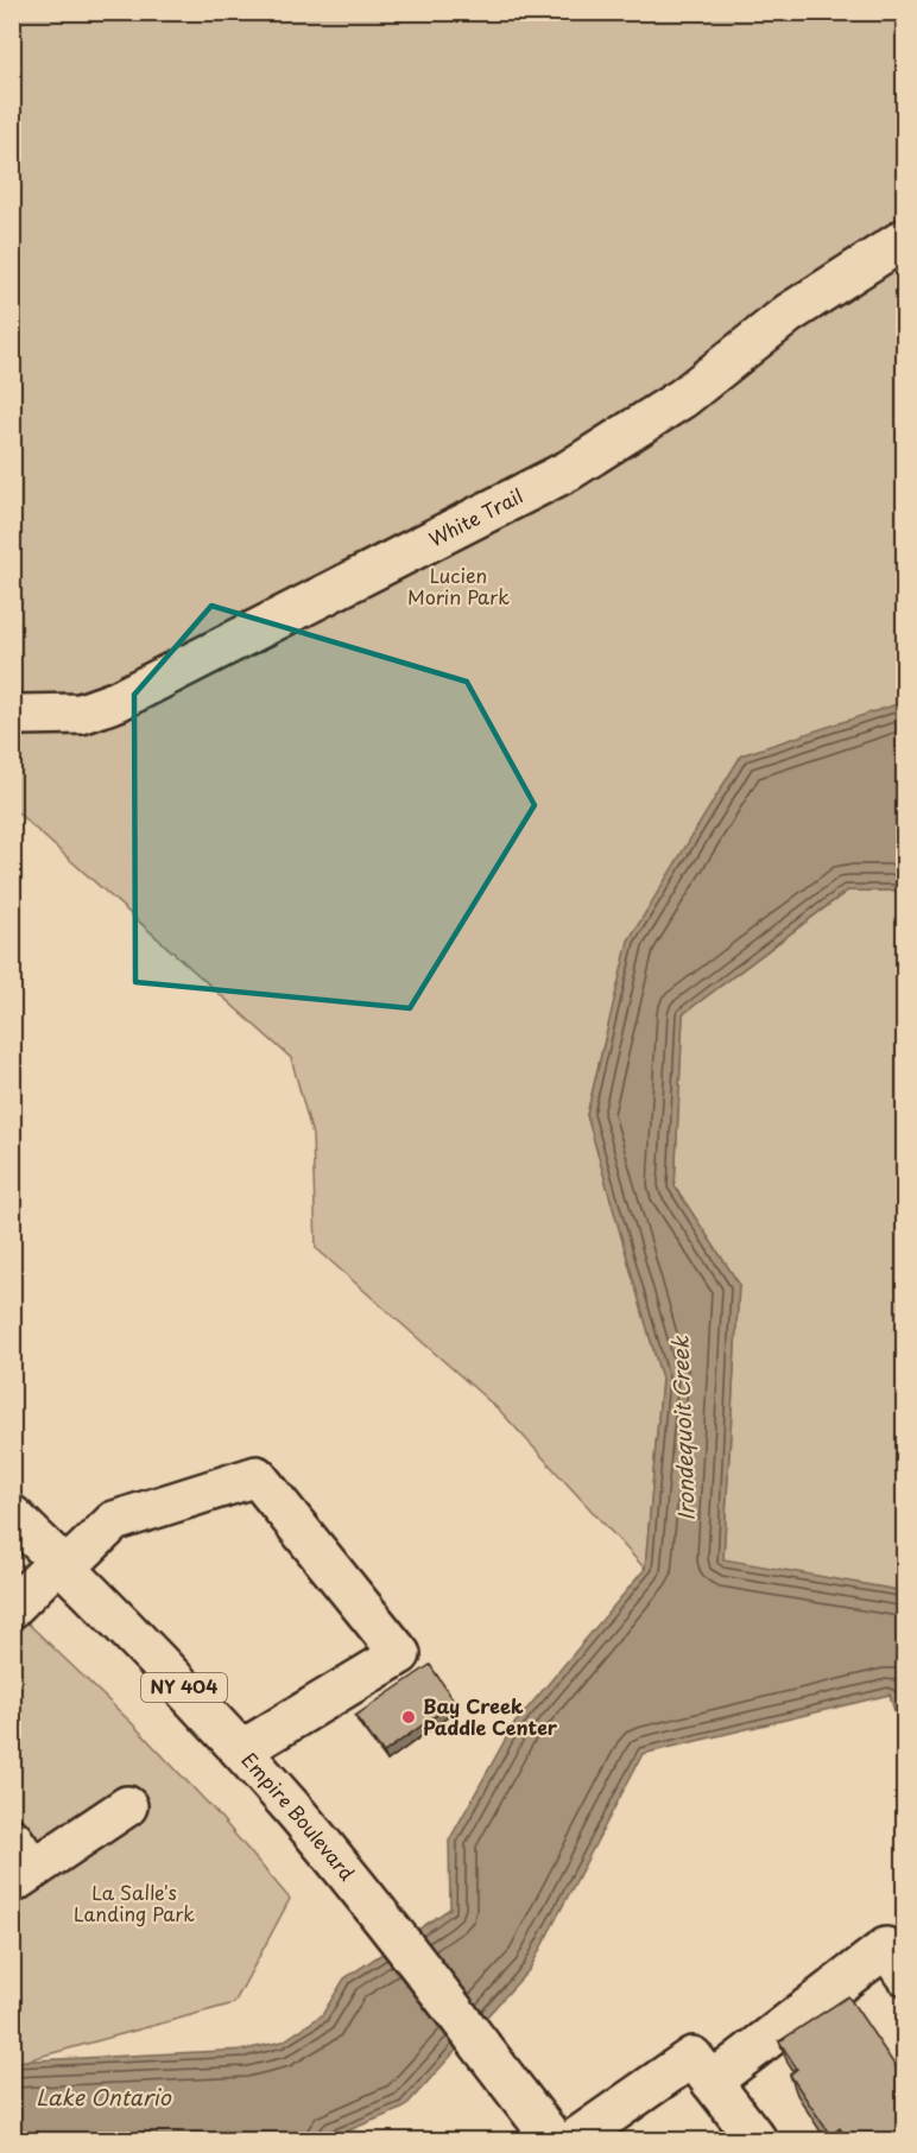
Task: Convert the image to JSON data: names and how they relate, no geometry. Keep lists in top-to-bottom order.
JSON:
{
  "streets": {
    "main road": ["White Trail", "NY 404", "Empire Boulevard"]
  },
  "water": ["Irondequoit Creek", "Lake Ontario"],
  "parks": ["Lucien Morin Park", "La Salle's Landing Park"],
  "places": ["Bay Creek Paddle Center"]
}
